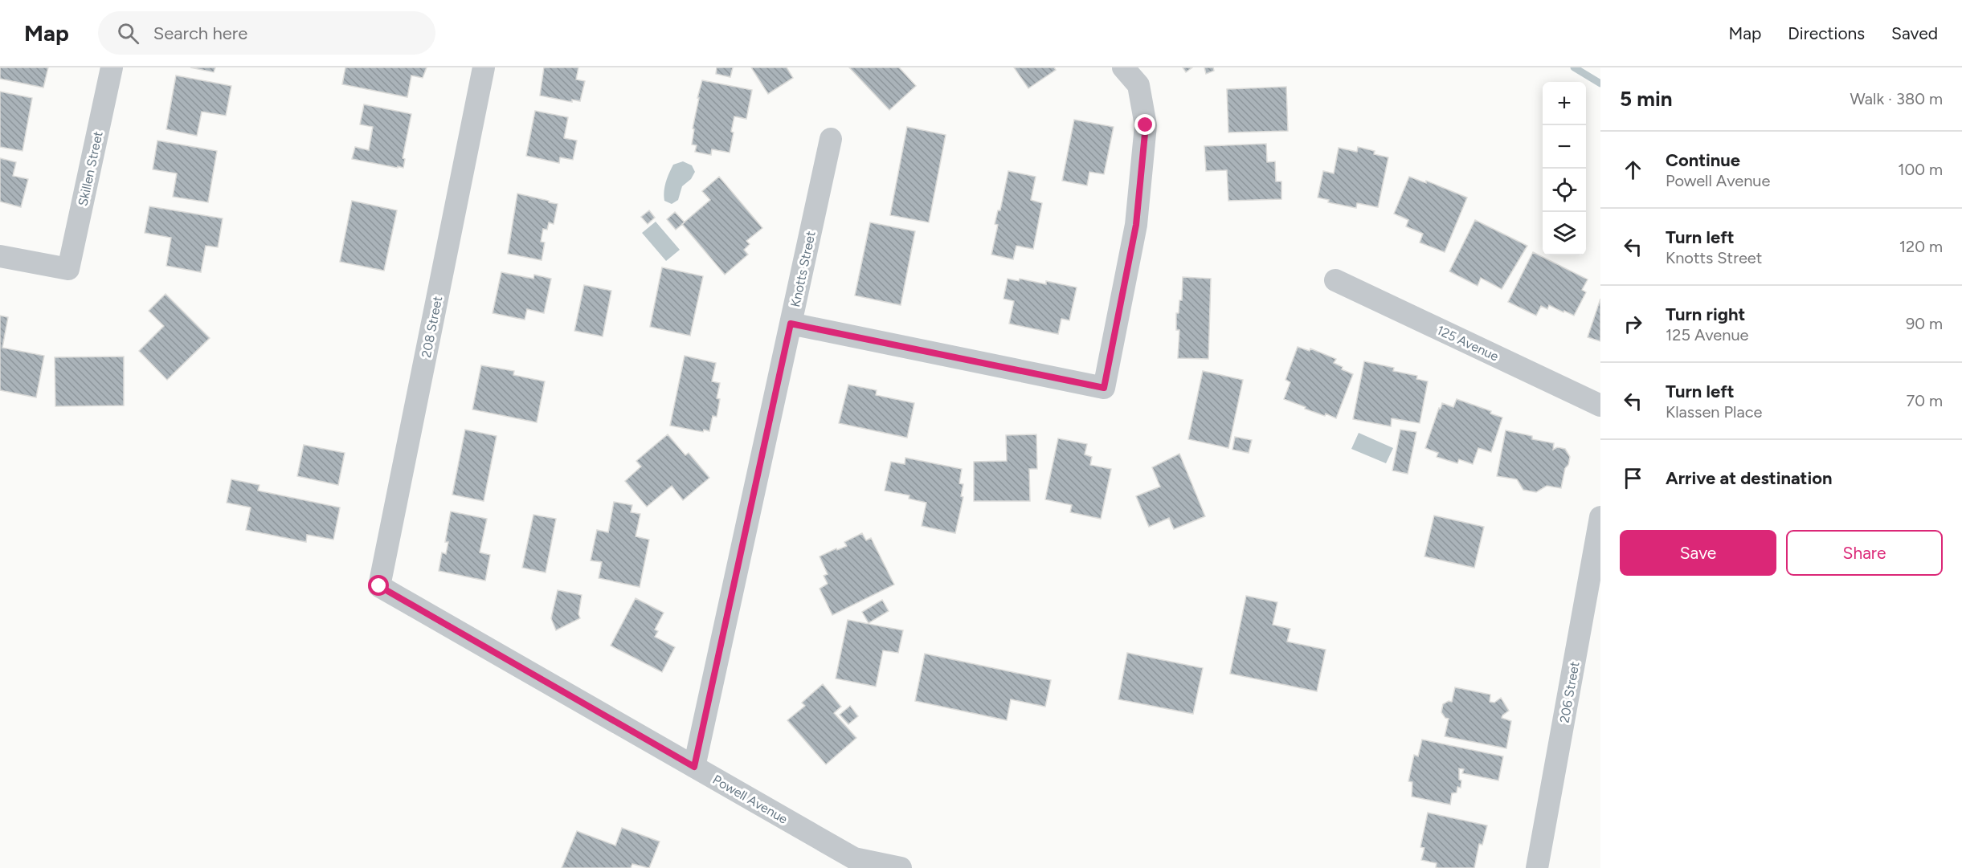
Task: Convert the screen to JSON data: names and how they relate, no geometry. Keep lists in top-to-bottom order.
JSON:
{
  "streets": {
    "street": [
      "Skillen Street",
      "Knotts Street",
      "208 Street",
      "125 Avenue",
      "206 Street",
      "Powell Avenue"
    ]
  },
  "crossings": [
    ["Knotts Street", "Powell Avenue"],
    ["208 Street", "Powell Avenue"]
  ],
  "page": {
    "header": "Map",
    "search": "Search here",
    "nav": ["Map", "Directions", "Saved"],
    "heading": ["5 min", "Walk · 380 m"],
    "map_buttons": ["+", "−"],
    "list": [
      ["Continue", "Powell Avenue", "100 m"],
      ["Turn left", "Knotts Street", "120 m"],
      ["Turn right", "125 Avenue", "90 m"],
      ["Turn left", "Klassen Place", "70 m"],
      "Arrive at destination"
    ],
    "buttons": ["Save", "Share"]
  }
}
